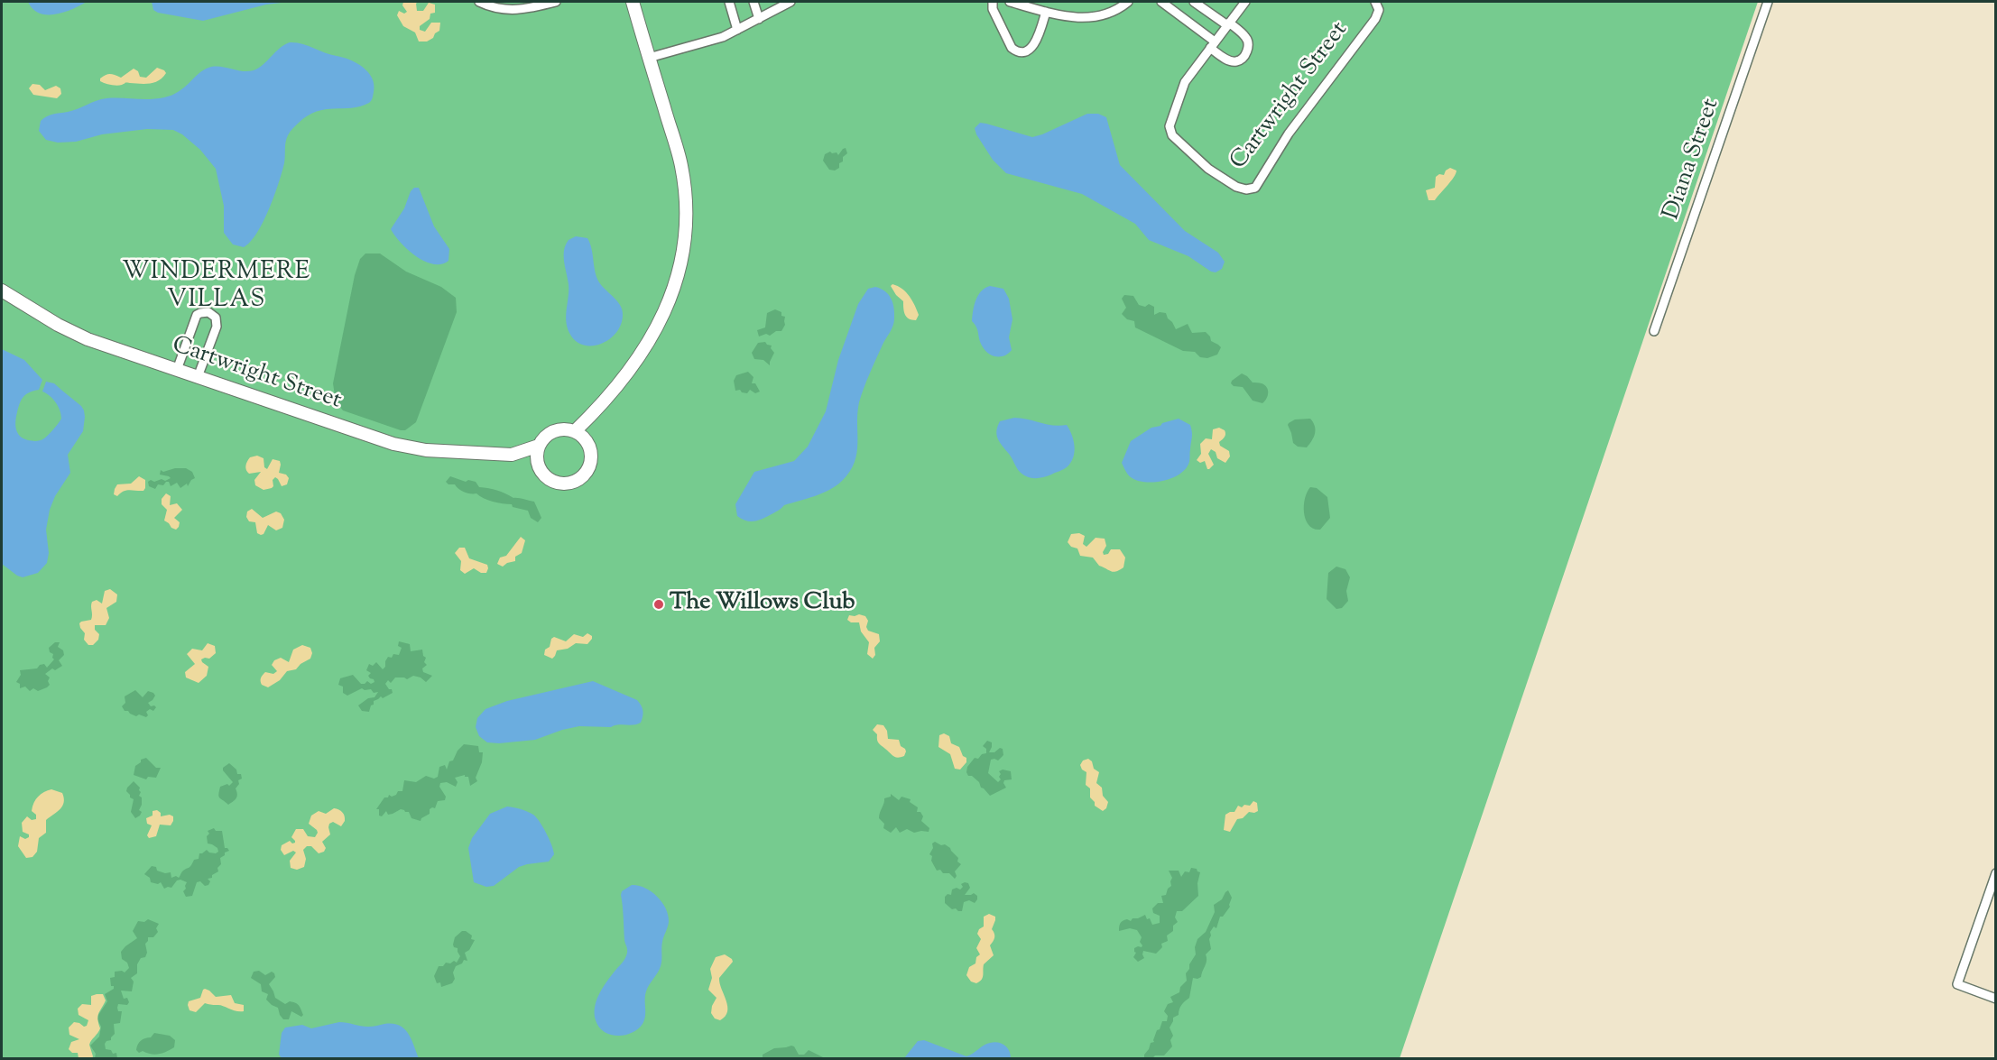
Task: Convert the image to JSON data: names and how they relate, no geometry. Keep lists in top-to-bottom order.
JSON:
{
  "streets": {
    "street": ["Cartwright Street", "Diana Street"]
  },
  "districts": ["WINDERMERE VILLAS"],
  "places": ["The Willows Club"]
}
